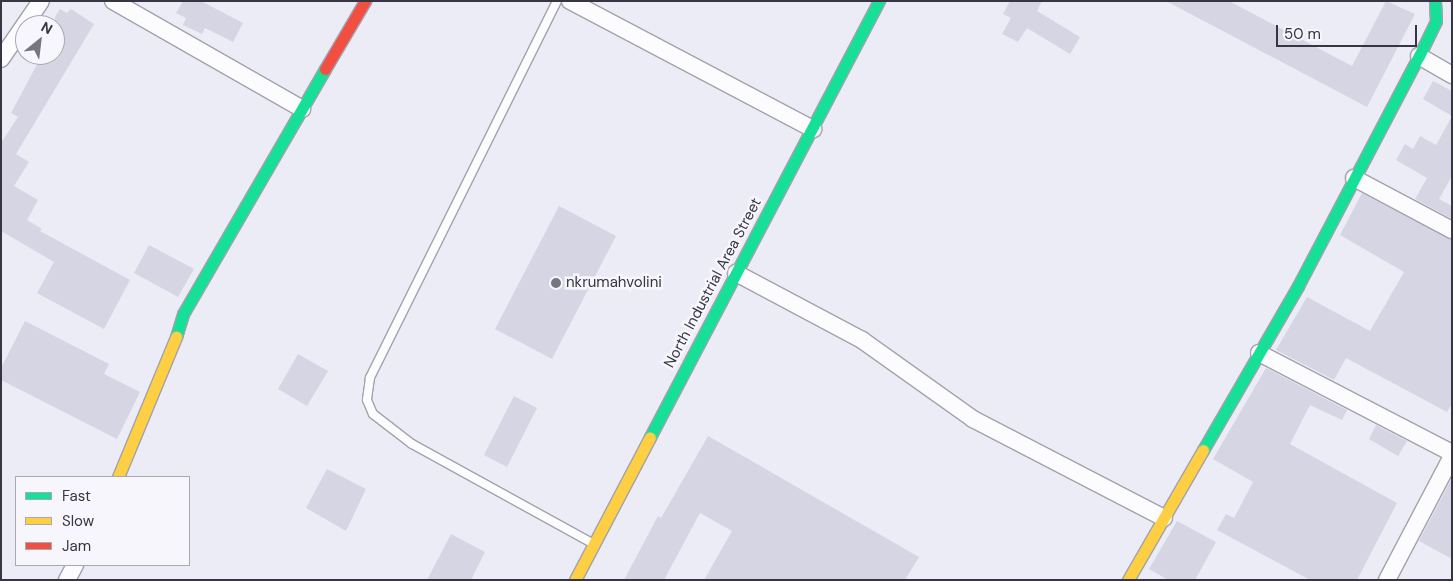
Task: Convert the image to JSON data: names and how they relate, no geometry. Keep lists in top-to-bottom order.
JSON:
{
  "streets": {
    "street": ["North Industrial Area Street"]
  },
  "places": ["nkrumahvolini"],
  "legend": ["Fast", "Slow", "Jam"],
  "scale_bar": "50 m",
  "north": "top right"
}
